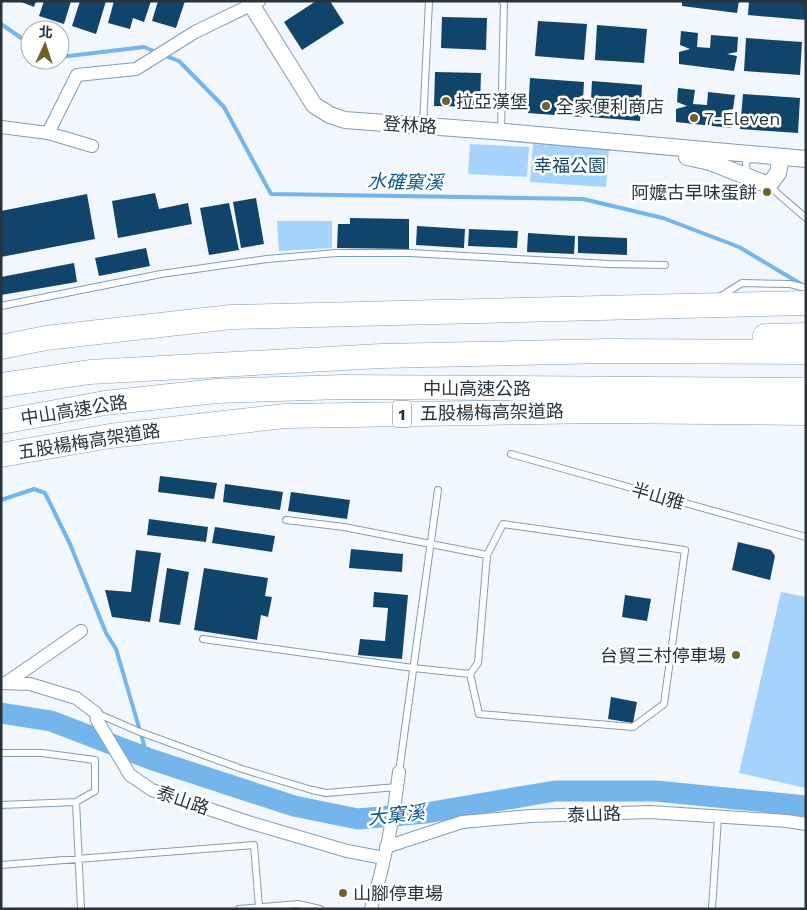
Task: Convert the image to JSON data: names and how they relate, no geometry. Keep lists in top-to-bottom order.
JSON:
{
  "streets": {
    "highway": ["中山高速公路", "五股楊梅高架道路", "1"],
    "street": ["登林路", "泰山路"],
    "lane": ["半山雅"]
  },
  "water": ["水確窠溪", "大窠溪"],
  "parks": ["幸福公園"],
  "places": [
    "拉亞漢堡",
    "全家便利商店",
    "7-Eleven",
    "阿嬤古早味蛋餅",
    "台貿三村停車場",
    "山腳停車場"
  ],
  "north": "top"
}
